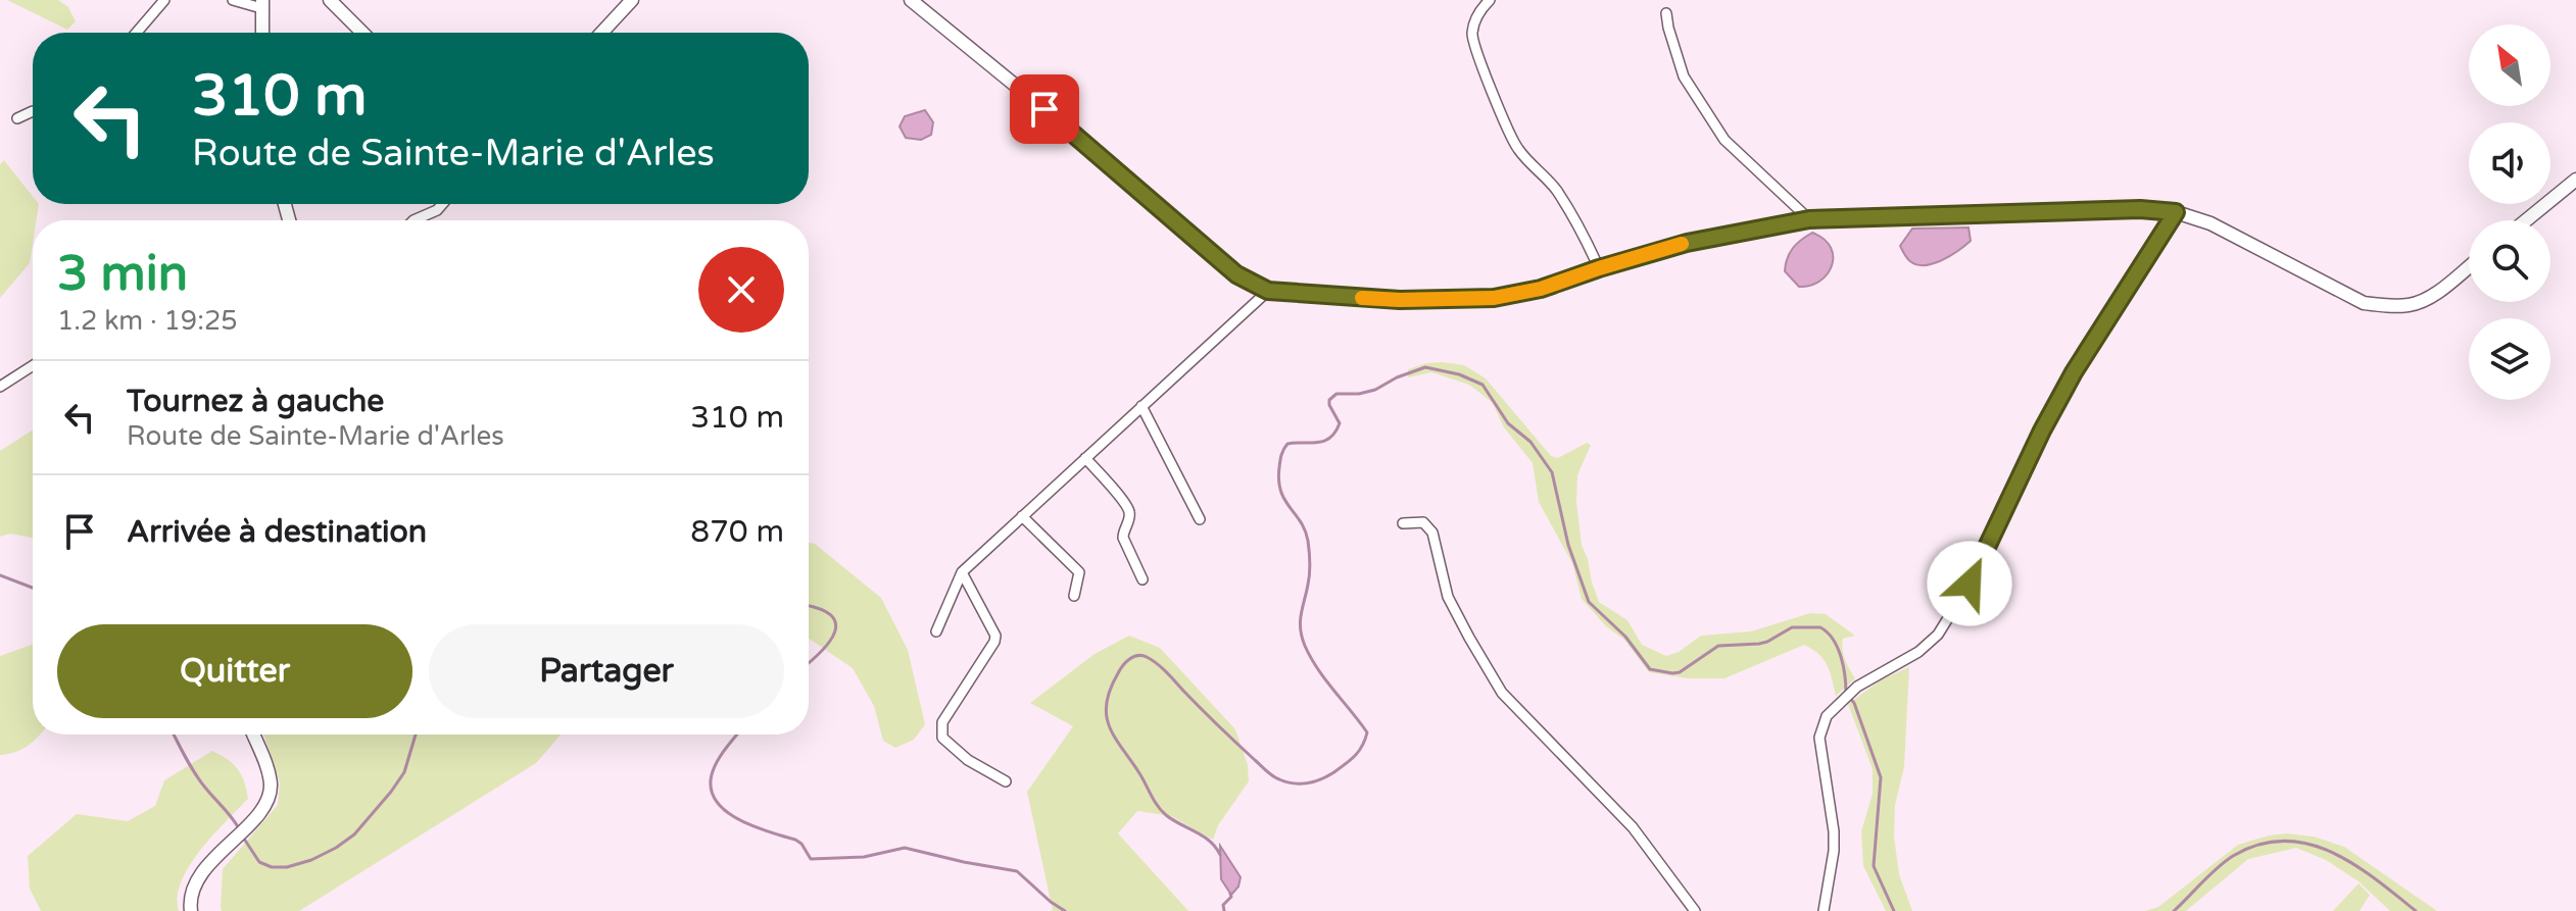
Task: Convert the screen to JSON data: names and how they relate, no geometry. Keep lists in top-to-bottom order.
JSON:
{
  "north": "top left",
  "page": {
    "turn": ["310 m", "Route de Sainte-Marie d'Arles"],
    "heading": ["3 min", "1.2 km · 19:25"],
    "list": [
      {
        "name": "Tournez à gauche",
        "note": "Route de Sainte-Marie d'Arles",
        "value": "310 m"
      },
      {
        "name": "Arrivée à destination",
        "value": "870 m"
      }
    ],
    "buttons": ["Quitter", "Partager"]
  }
}
